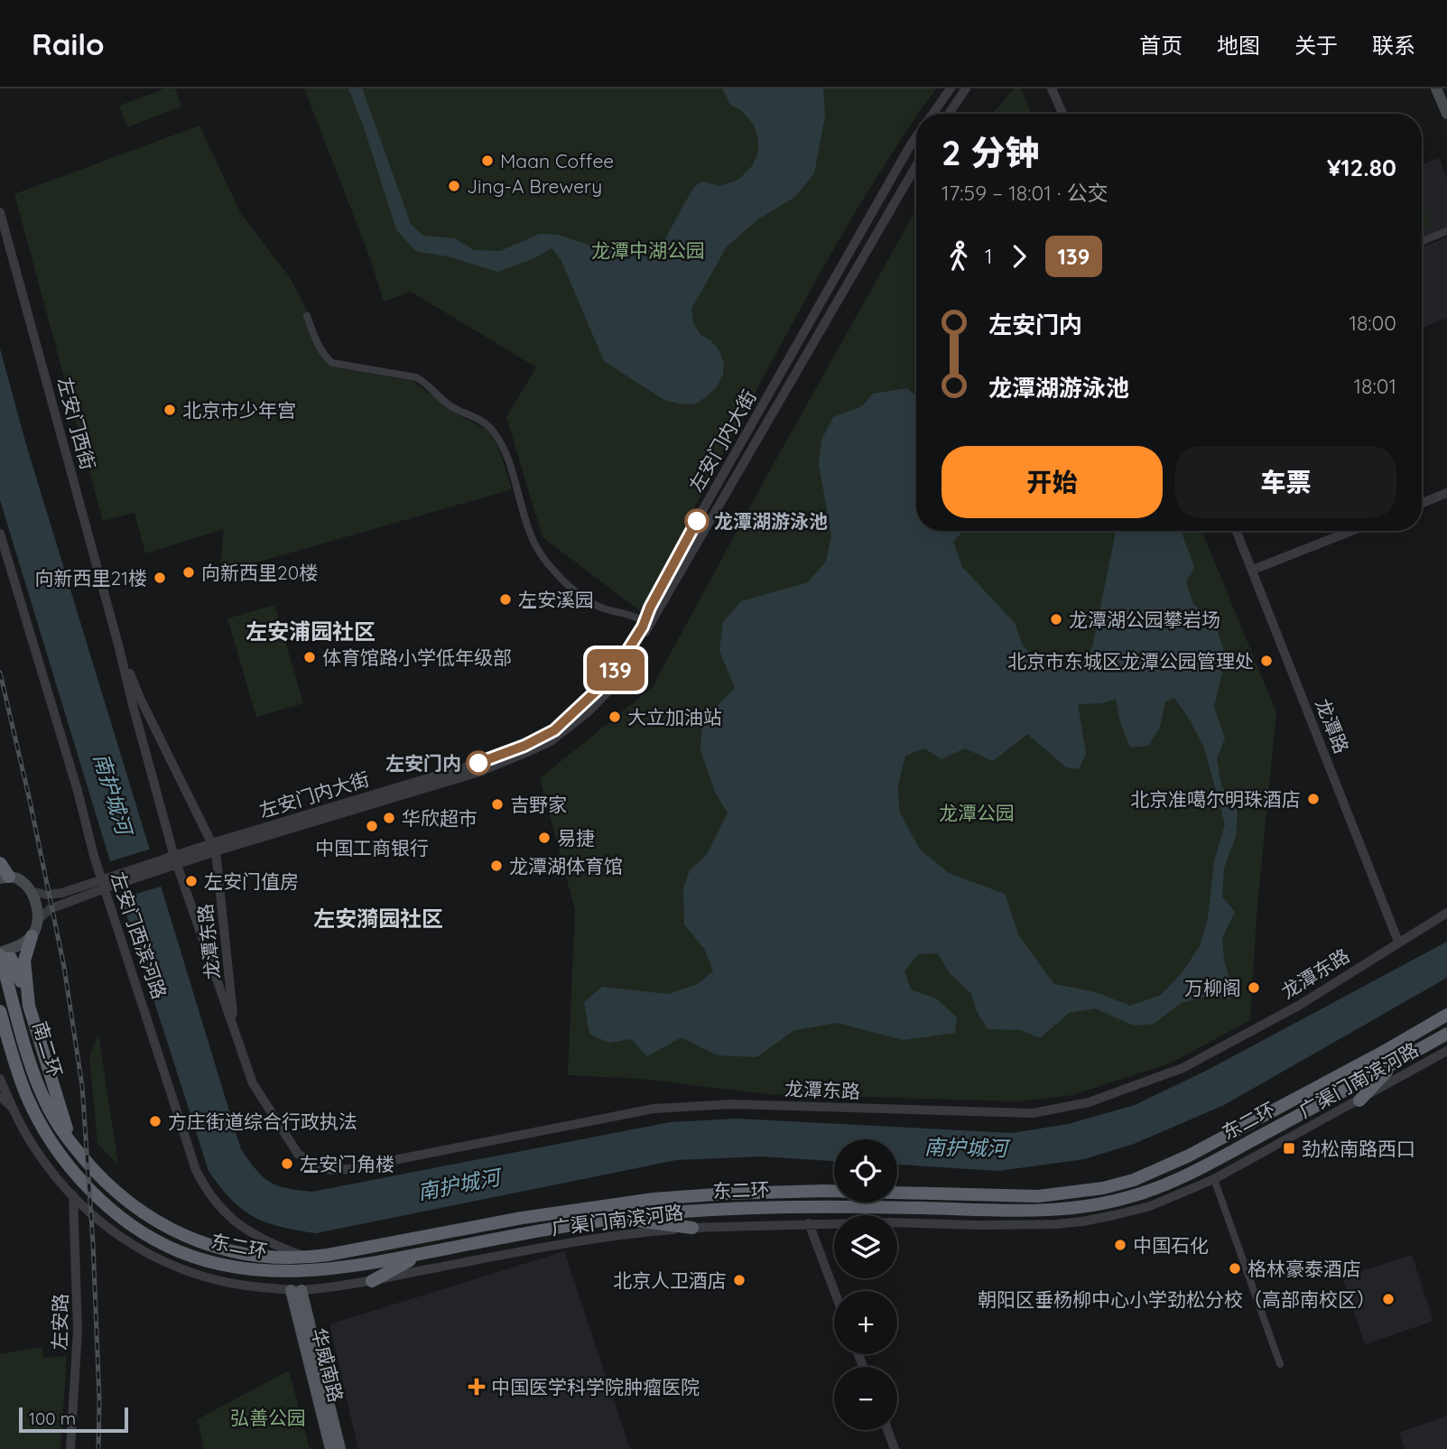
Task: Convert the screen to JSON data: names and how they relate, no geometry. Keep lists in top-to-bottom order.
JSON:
{
  "streets": {
    "highway": ["南二环", "东二环"],
    "main road": ["华威南路"],
    "street": [
      "左安门西街",
      "左安门内大街",
      "龙潭路",
      "左安门西滨河路",
      "龙潭东路",
      "广渠门南滨河路",
      "左安路"
    ]
  },
  "crossings": [
    ["左安门西街", "左安门内大街"],
    ["左安门西街", "龙潭东路"],
    ["左安门内大街", "左安门西滨河路"],
    ["左安门内大街", "龙潭东路"],
    ["龙潭路", "龙潭东路"],
    ["左安门西滨河路", "东二环"],
    ["南二环", "东二环"],
    ["广渠门南滨河路", "左安路"],
    ["广渠门南滨河路", "华威南路"]
  ],
  "districts": ["左安浦园社区", "左安漪园社区"],
  "water": ["南护城河"],
  "parks": ["龙潭中湖公园", "龙潭公园", "弘善公园"],
  "places": {
    "other": [
      "Maan Coffee",
      "Jing-A Brewery",
      "北京市少年宫",
      "龙潭湖游泳池",
      "向新西里20楼",
      "向新西里21楼",
      "左安溪园",
      "龙潭湖公园攀岩场",
      "体育馆路小学低年级部",
      "北京市东城区龙潭公园管理处",
      "大立加油站",
      "左安门内",
      "北京准噶尔明珠酒店",
      "吉野家",
      "华欣超市",
      "中国工商银行",
      "易捷",
      "龙潭湖体育馆",
      "左安门值房",
      "万柳阁",
      "方庄街道综合行政执法",
      "左安门角楼",
      "中国石化",
      "格林豪泰酒店",
      "北京人卫酒店",
      "朝阳区垂杨柳中心小学劲松分校（高部南校区）"
    ],
    "transit": ["劲松南路西口"],
    "health": ["中国医学科学院肿瘤医院"]
  },
  "lines": ["bus line 139"],
  "scale_bar": "100 m",
  "page": {
    "header": "Railo",
    "nav": [
      "首页",
      "地图",
      "关于",
      "联系"
    ],
    "on_map": "139",
    "heading": ["2 分钟", "17:59 – 18:01 · 公交", "¥12.80"],
    "legs": ["1", "139"],
    "list": [
      {
        "name": "左安门内",
        "value": "18:00"
      },
      {
        "name": "龙潭湖游泳池",
        "value": "18:01"
      }
    ],
    "buttons": ["开始", "车票"],
    "map_buttons": ["+", "−"],
    "scale": "100 m"
  }
}
